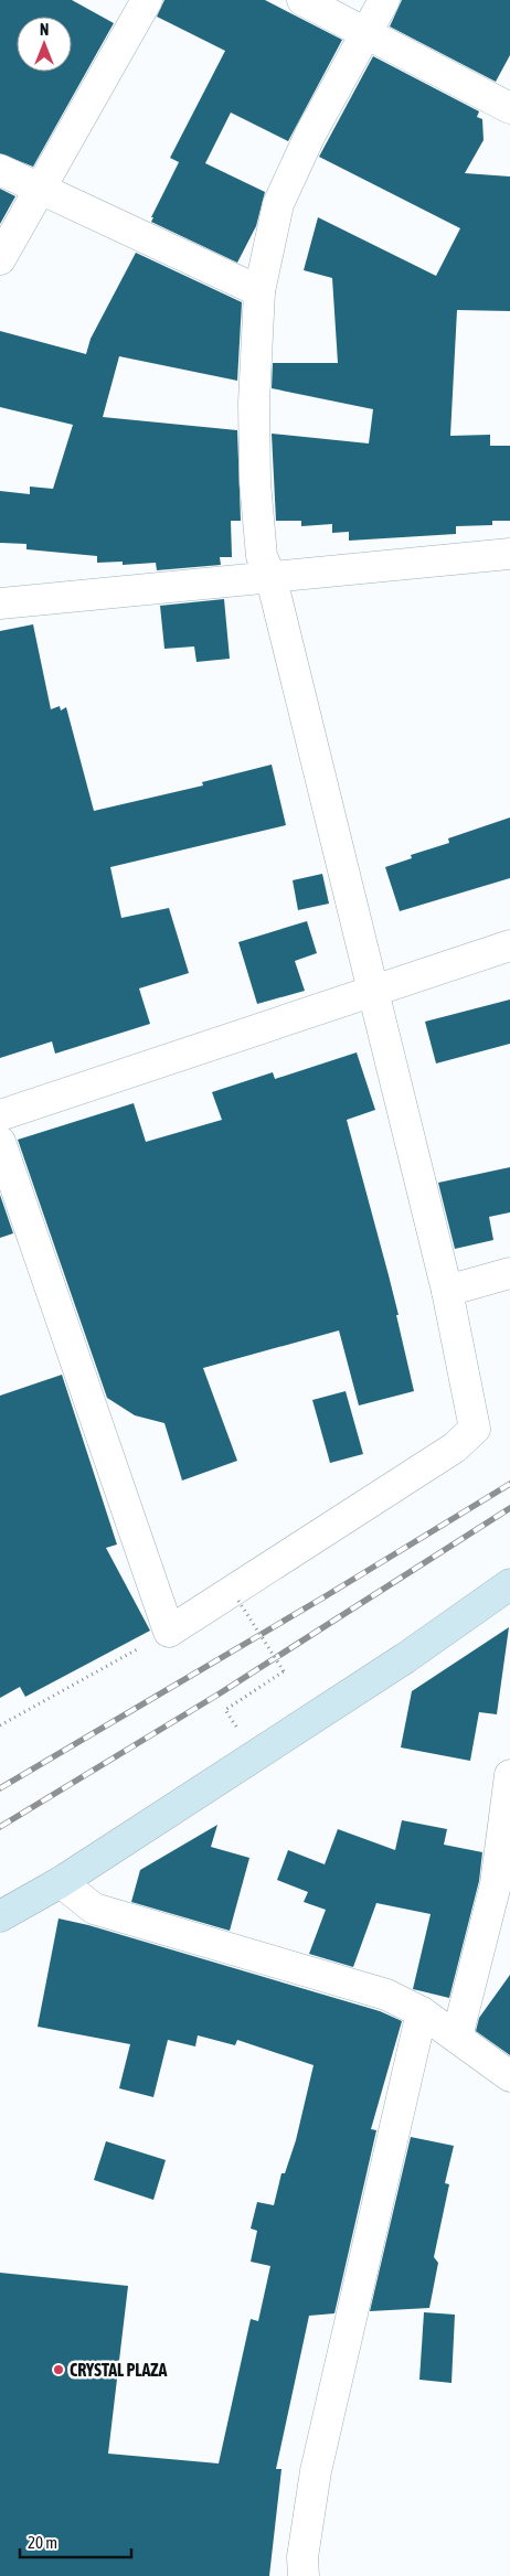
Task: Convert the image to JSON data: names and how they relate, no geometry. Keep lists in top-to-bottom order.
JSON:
{
  "places": ["CRYSTAL PLAZA"],
  "scale_bar": "20 m",
  "north": "top"
}
